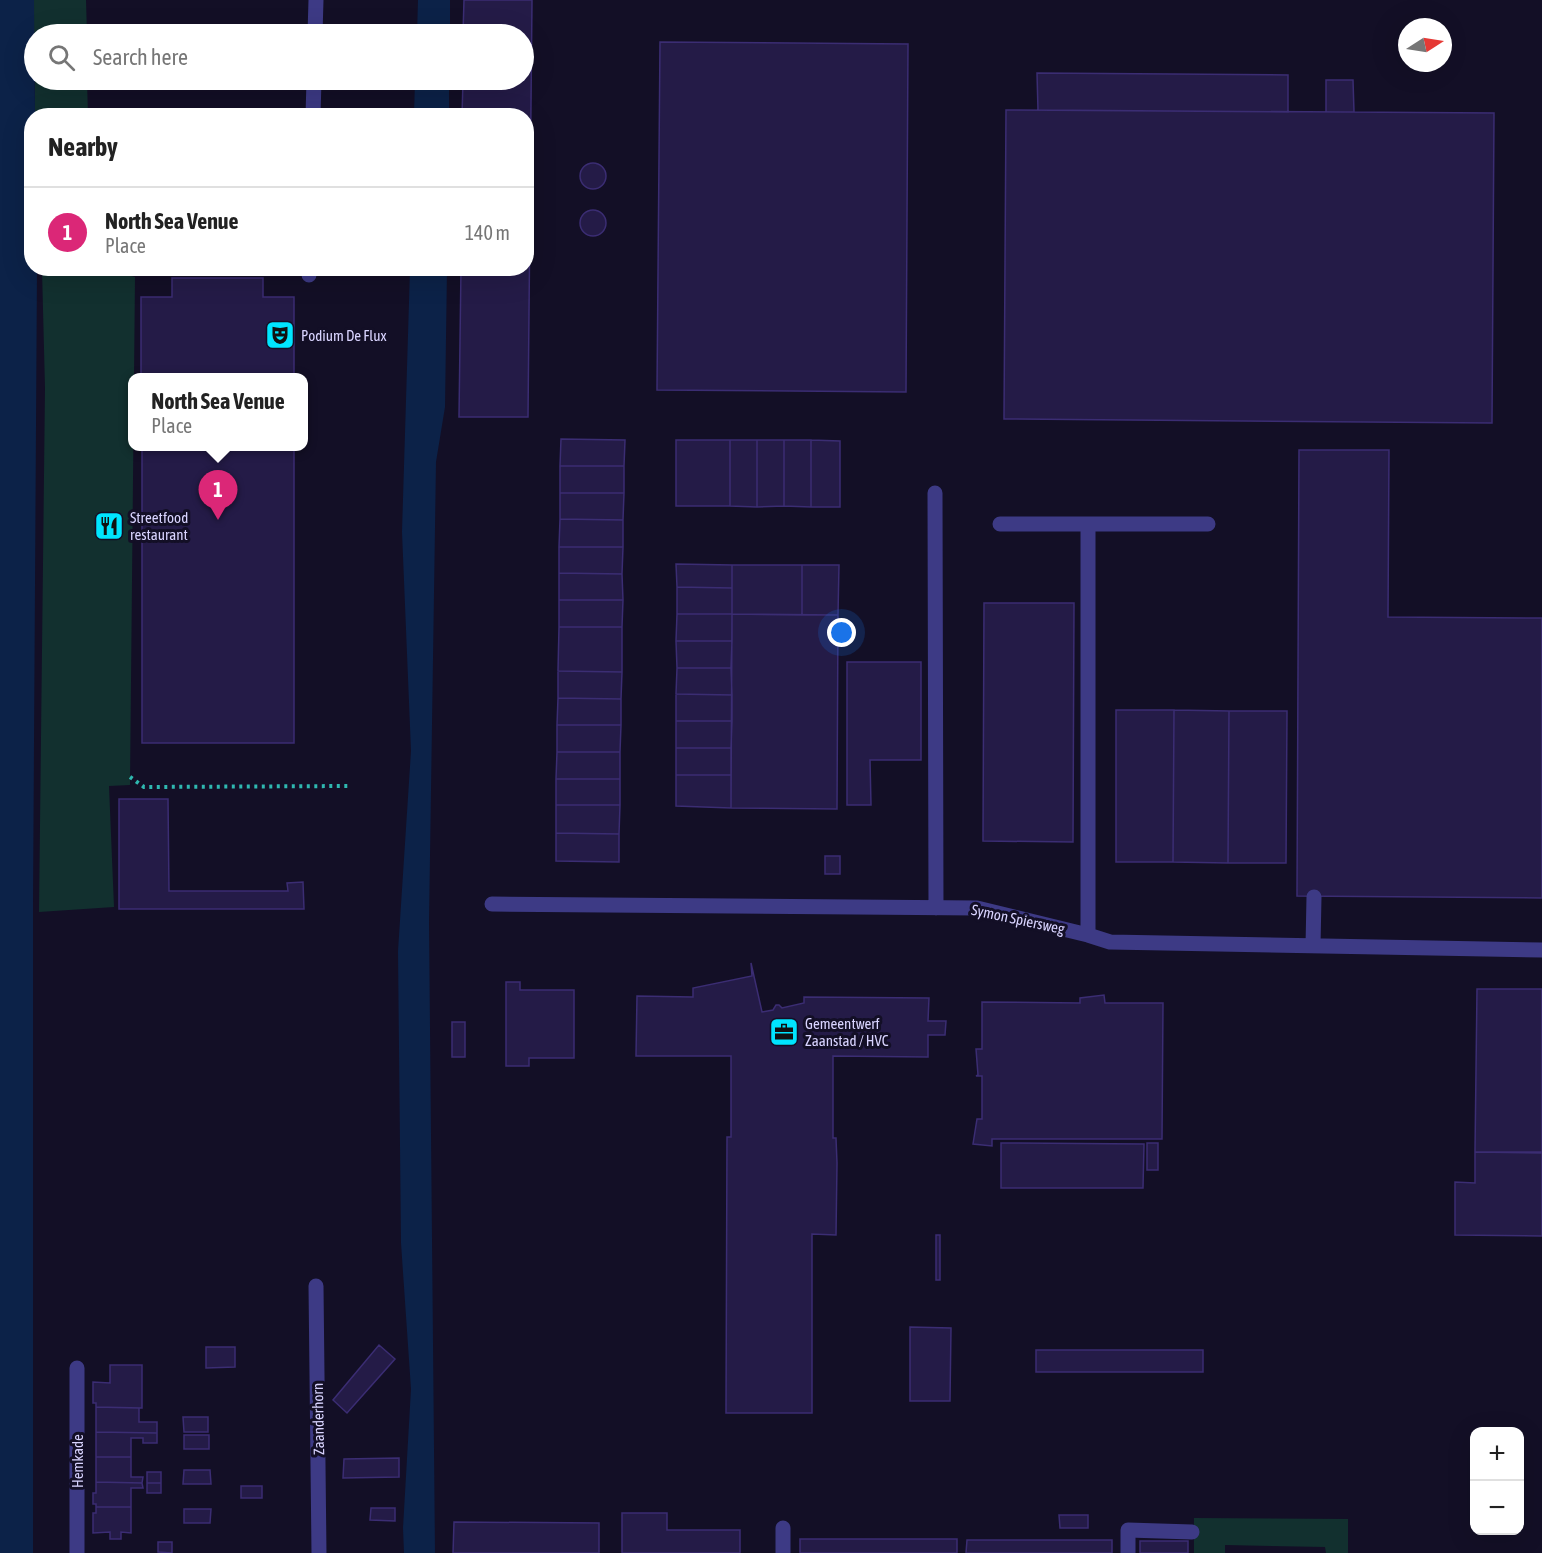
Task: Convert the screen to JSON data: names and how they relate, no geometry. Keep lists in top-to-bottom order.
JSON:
{
  "streets": {
    "street": ["Symon Spiersweg", "Zaanderhorn", "Hemkade"]
  },
  "places": {
    "theatre": ["Podium De Flux"],
    "restaurant": ["Streetfood restaurant"],
    "office": ["Gemeentwerf Zaanstad / HVC"]
  },
  "north": "right",
  "page": {
    "search": "Search here",
    "heading": "Nearby",
    "list": [
      {
        "mark": "1",
        "name": "North Sea Venue",
        "note": "Place",
        "value": "140 m"
      }
    ],
    "popup": ["North Sea Venue", "Place"],
    "pins": "1",
    "map_buttons": ["+", "−"]
  }
}
